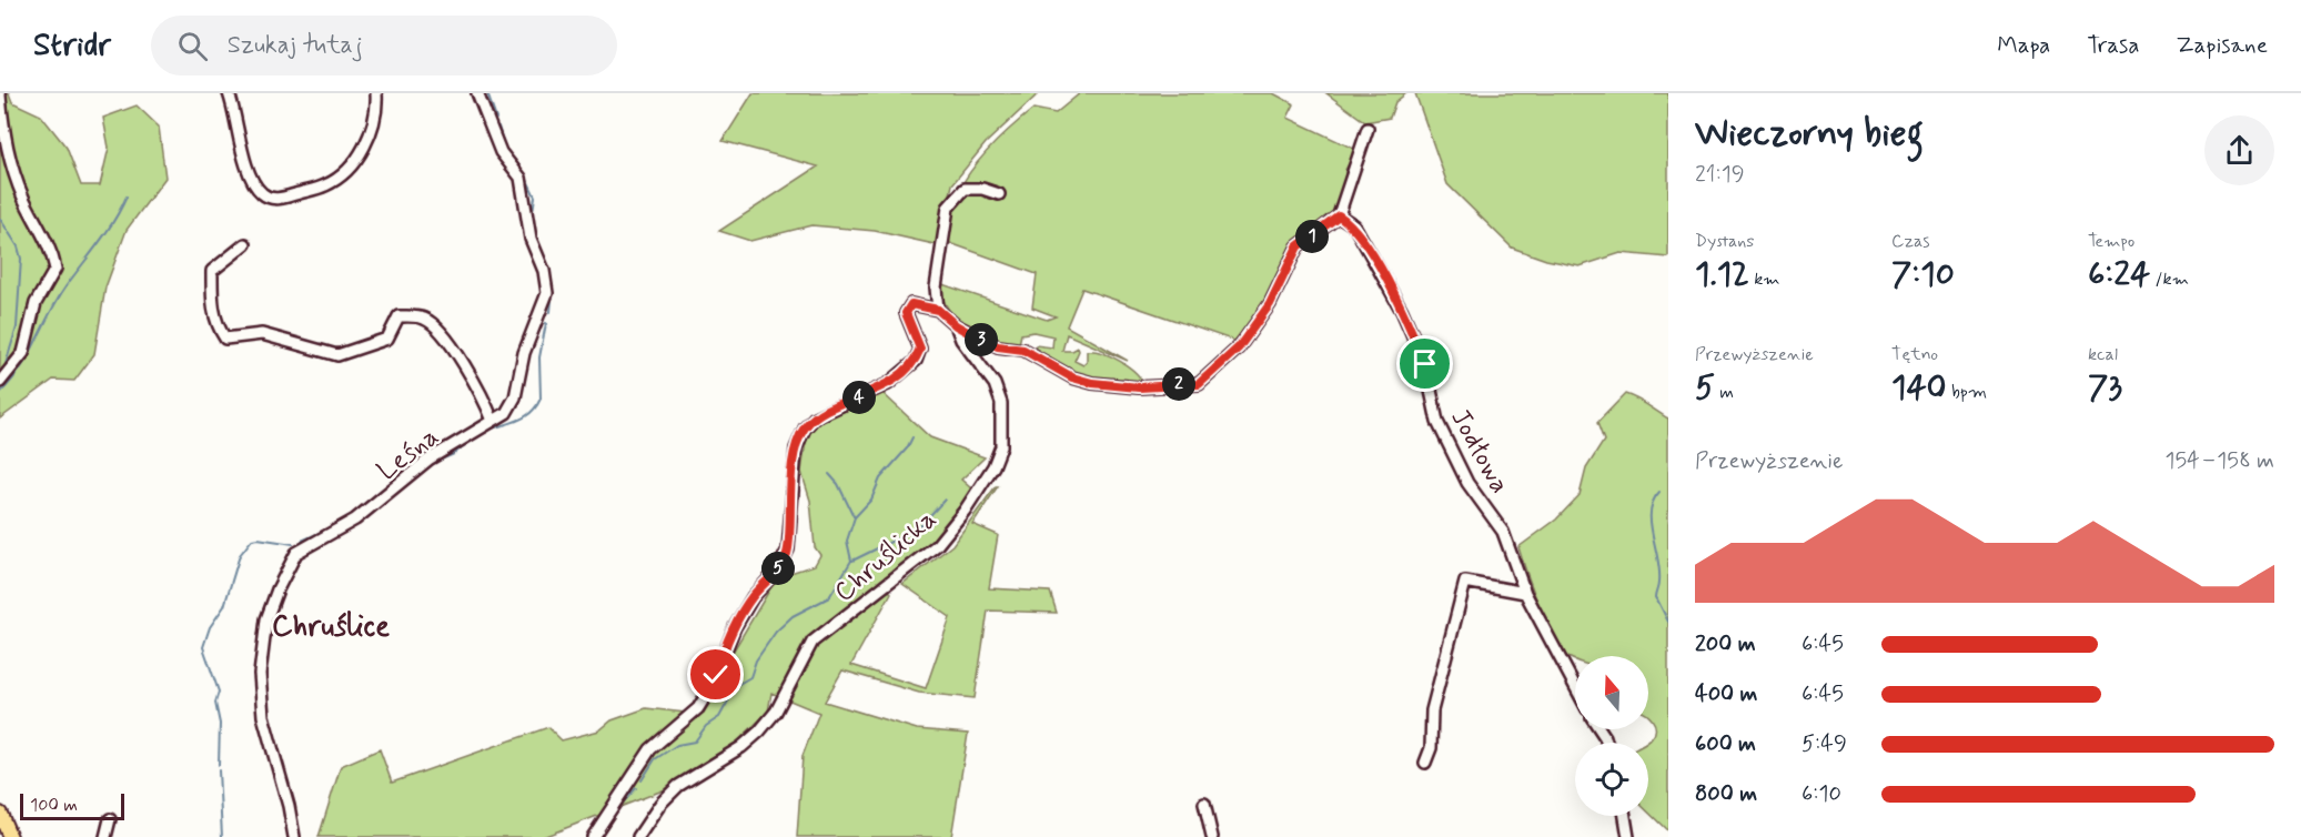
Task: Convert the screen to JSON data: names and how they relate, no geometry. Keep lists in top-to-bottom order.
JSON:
{
  "streets": {
    "street": ["Jodłowa", "Leśna", "Chruślicka"]
  },
  "districts": ["Chruślice"],
  "scale_bar": "100 m",
  "north": "top",
  "page": {
    "header": "Stridr",
    "search": "Szukaj tutaj",
    "nav": ["Mapa", "Trasa", "Zapisane"],
    "heading": ["Wieczorny bieg", "21:19"],
    "stats": [
      ["Dystans", "1.12 km"],
      ["Czas", "7:10"],
      ["Tempo", "6:24 /km"],
      ["Przewyższenie", "5 m"],
      ["Tętno", "140 bpm"],
      ["kcal", "73"]
    ],
    "pins": [
      "1",
      "3",
      "2",
      "4",
      "5"
    ],
    "chart": ["Przewyższenie", "154–158 m"],
    "list": [
      {
        "name": "200 m",
        "note": "6:45"
      },
      {
        "name": "400 m",
        "note": "6:45"
      },
      {
        "name": "600 m",
        "note": "5:49"
      },
      {
        "name": "800 m",
        "note": "6:10"
      }
    ],
    "scale": "100 m"
  }
}
